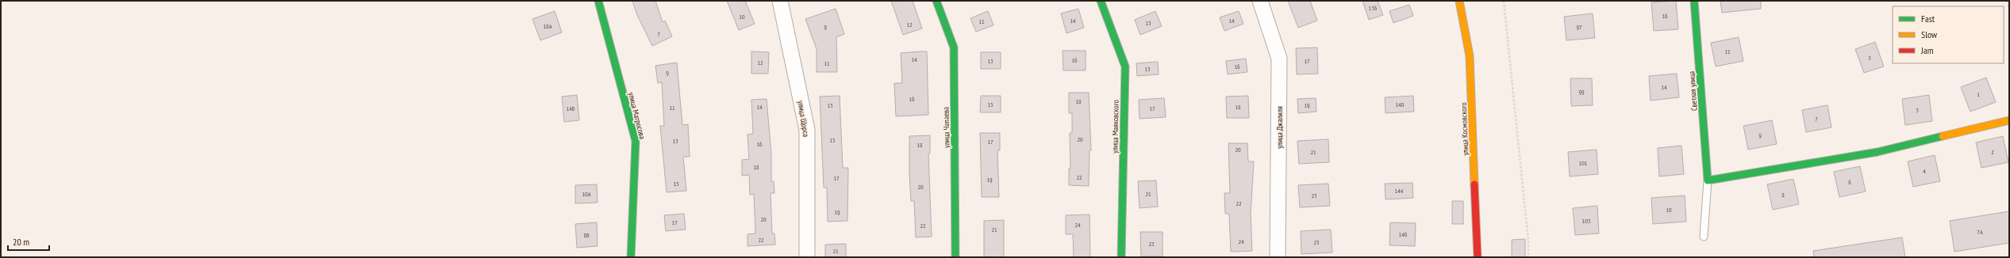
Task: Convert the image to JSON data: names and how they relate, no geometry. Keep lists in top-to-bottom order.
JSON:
{
  "streets": {
    "street": [
      "Светлая улица",
      "улица Матросова",
      "улица Щорса",
      "улица Маяковского",
      "улица Чапаева",
      "улица Джалиля",
      "улица Космовского"
    ]
  },
  "house_numbers": [
    "136",
    "16",
    "10",
    "14",
    "14",
    "11",
    "13",
    "12",
    "18А",
    "9",
    "97",
    "7",
    "11",
    "5",
    "14",
    "16",
    "13",
    "17",
    "12",
    "11",
    "16",
    "15",
    "9",
    "14",
    "99",
    "1",
    "16",
    "18",
    "15",
    "140",
    "13",
    "19",
    "14",
    "18",
    "11",
    "14Б",
    "17",
    "3",
    "7",
    "9",
    "20",
    "15",
    "13",
    "17",
    "16",
    "18",
    "20",
    "21",
    "2",
    "101",
    "18",
    "4",
    "22",
    "17",
    "19",
    "6",
    "15",
    "20",
    "144",
    "10А",
    "21",
    "8",
    "23",
    "22",
    "10",
    "19",
    "20",
    "103",
    "17",
    "24",
    "22",
    "21",
    "7А",
    "146",
    "8Б",
    "22",
    "24",
    "25",
    "23",
    "21"
  ],
  "legend": ["Fast", "Slow", "Jam"],
  "scale_bar": "20 m"
}
